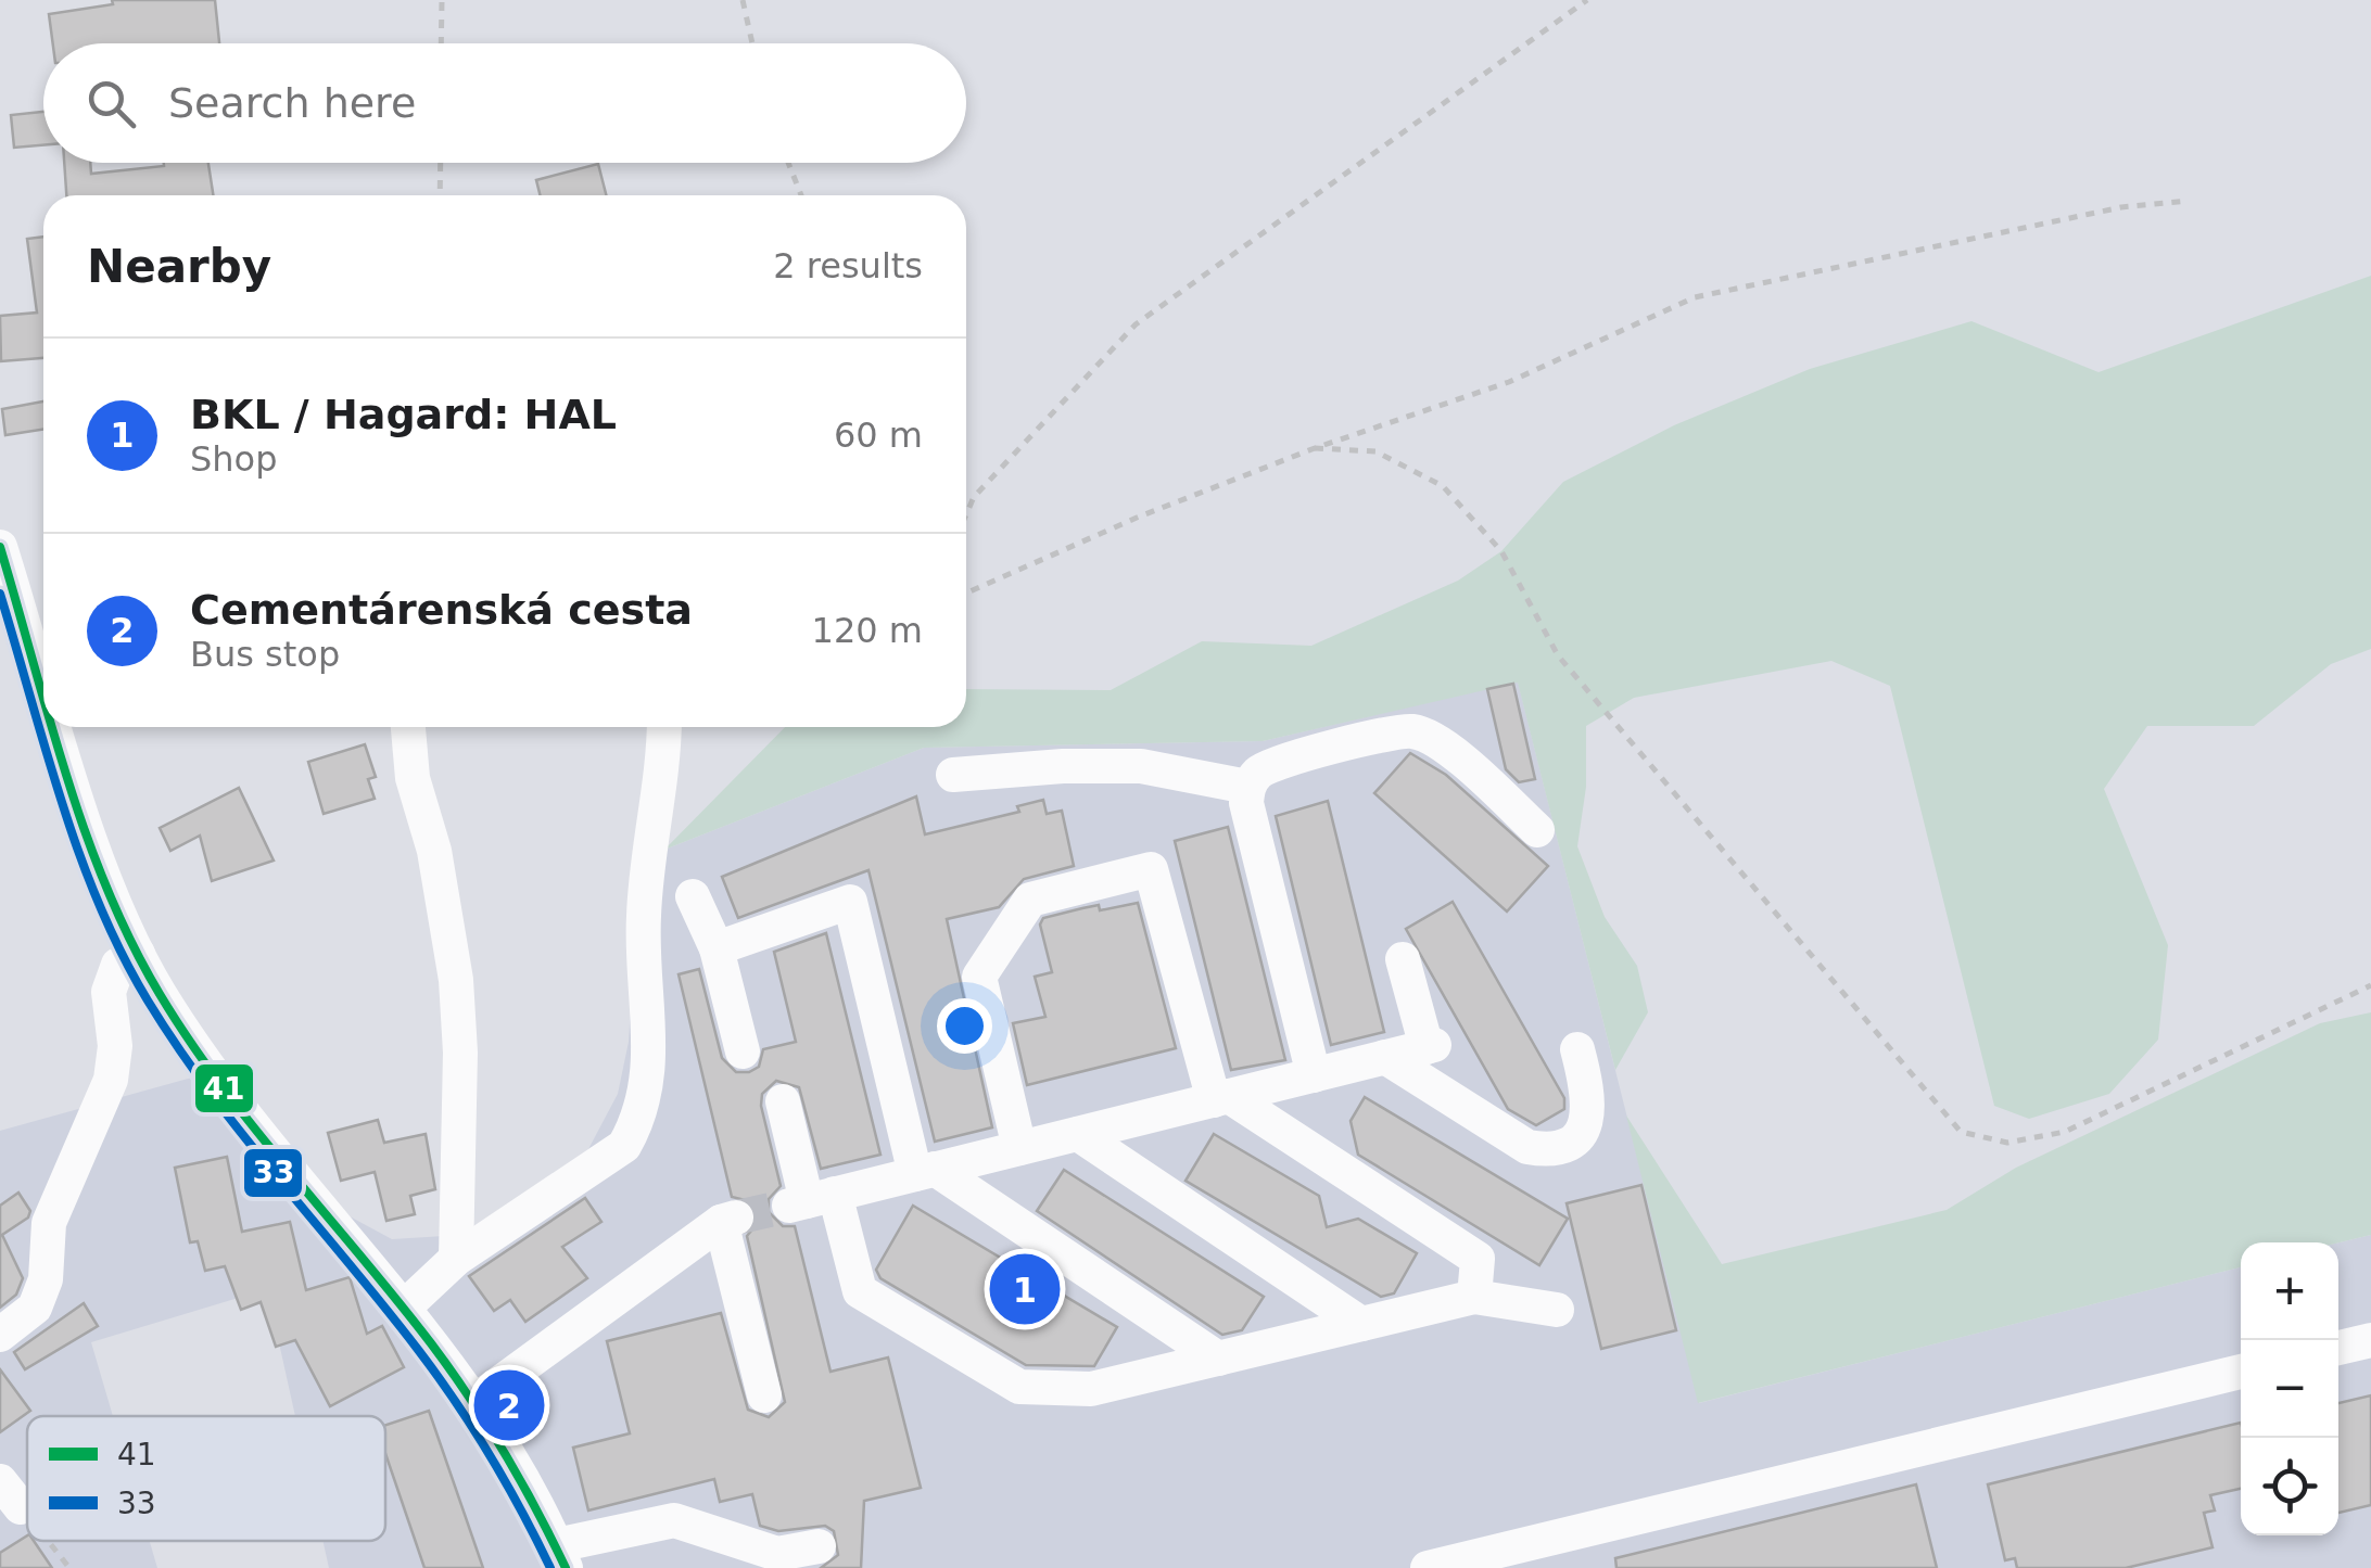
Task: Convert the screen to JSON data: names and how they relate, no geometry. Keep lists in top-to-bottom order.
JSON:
{
  "lines": ["transit line 41", "transit line 33"],
  "legend": ["41", "33"],
  "page": {
    "search": "Search here",
    "heading": ["Nearby", "2 results"],
    "list": [
      {
        "mark": "1",
        "name": "BKL / Hagard: HAL",
        "note": "Shop",
        "value": "60 m"
      },
      {
        "mark": "2",
        "name": "Cementárenská cesta",
        "note": "Bus stop",
        "value": "120 m"
      }
    ],
    "map_buttons": ["+", "−"],
    "pins": ["1", "2"]
  }
}
